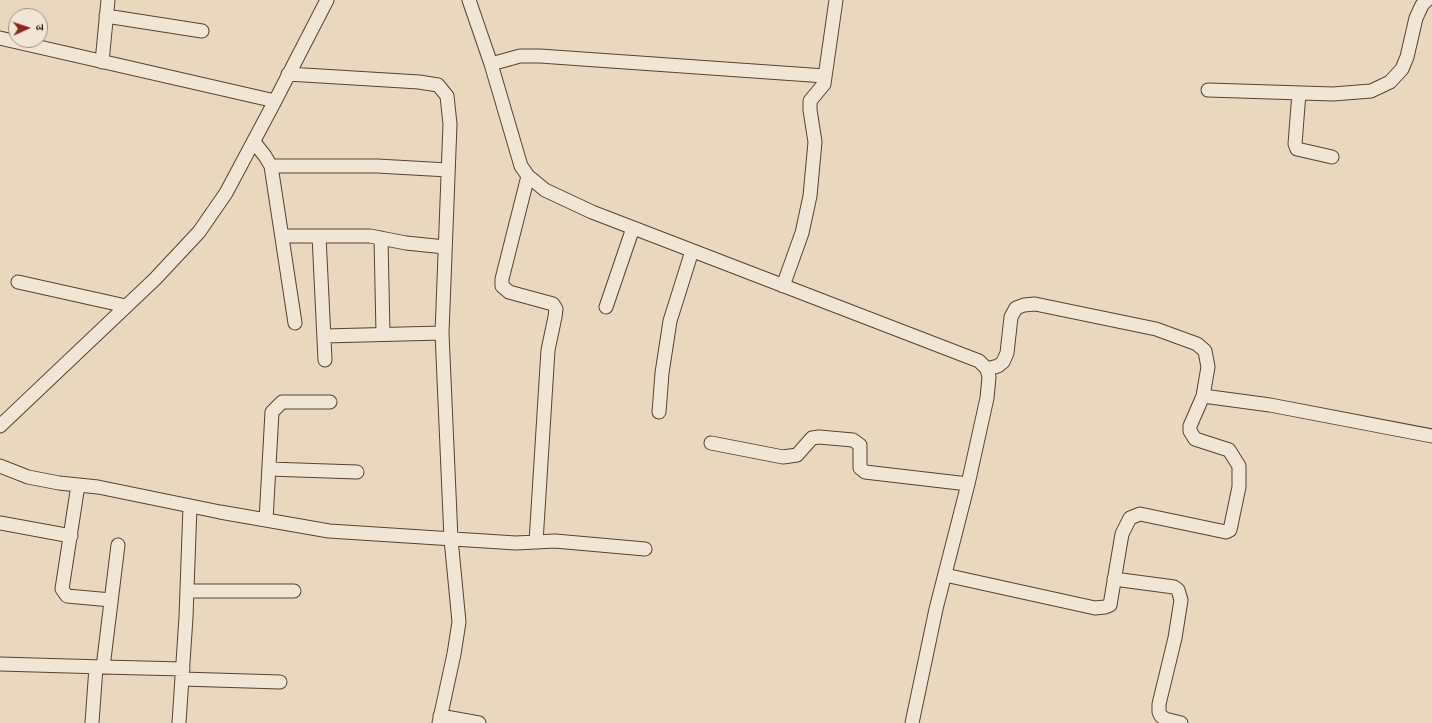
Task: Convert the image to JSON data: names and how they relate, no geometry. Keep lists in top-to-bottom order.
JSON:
{
  "north": "right"
}
